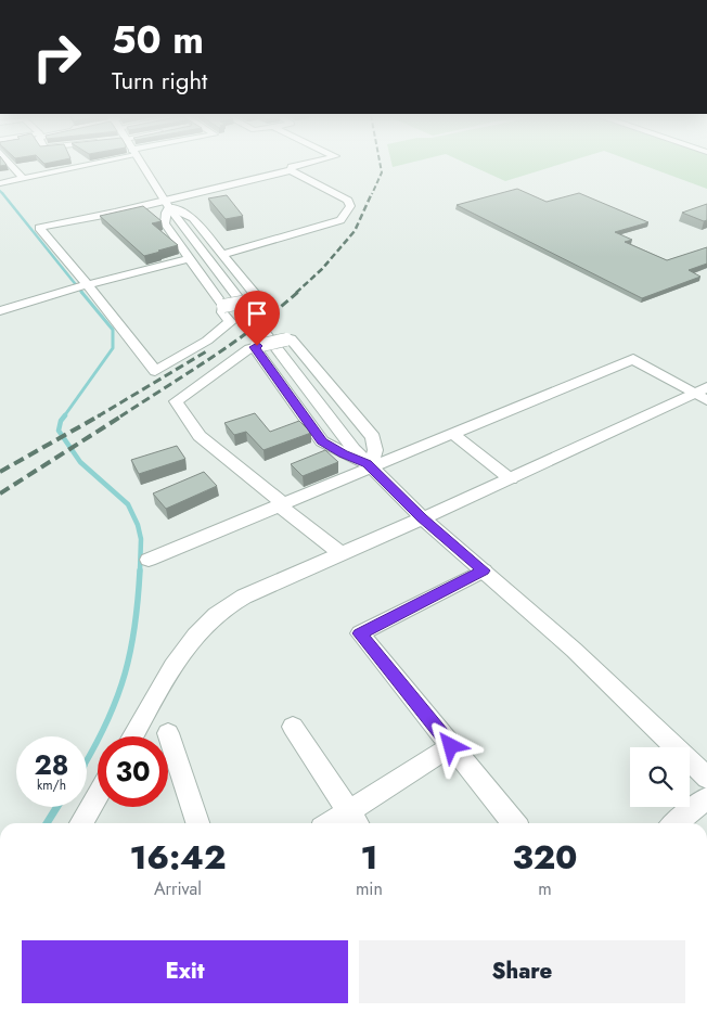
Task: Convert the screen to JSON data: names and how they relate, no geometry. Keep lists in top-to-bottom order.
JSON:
{
  "page": {
    "turn": ["50 m", "Turn right"],
    "speed": "28 km/h",
    "limit": "30",
    "eta": [
      "16:42",
      "Arrival",
      "1",
      "min",
      "320",
      "m"
    ],
    "buttons": ["Exit", "Share"]
  }
}
